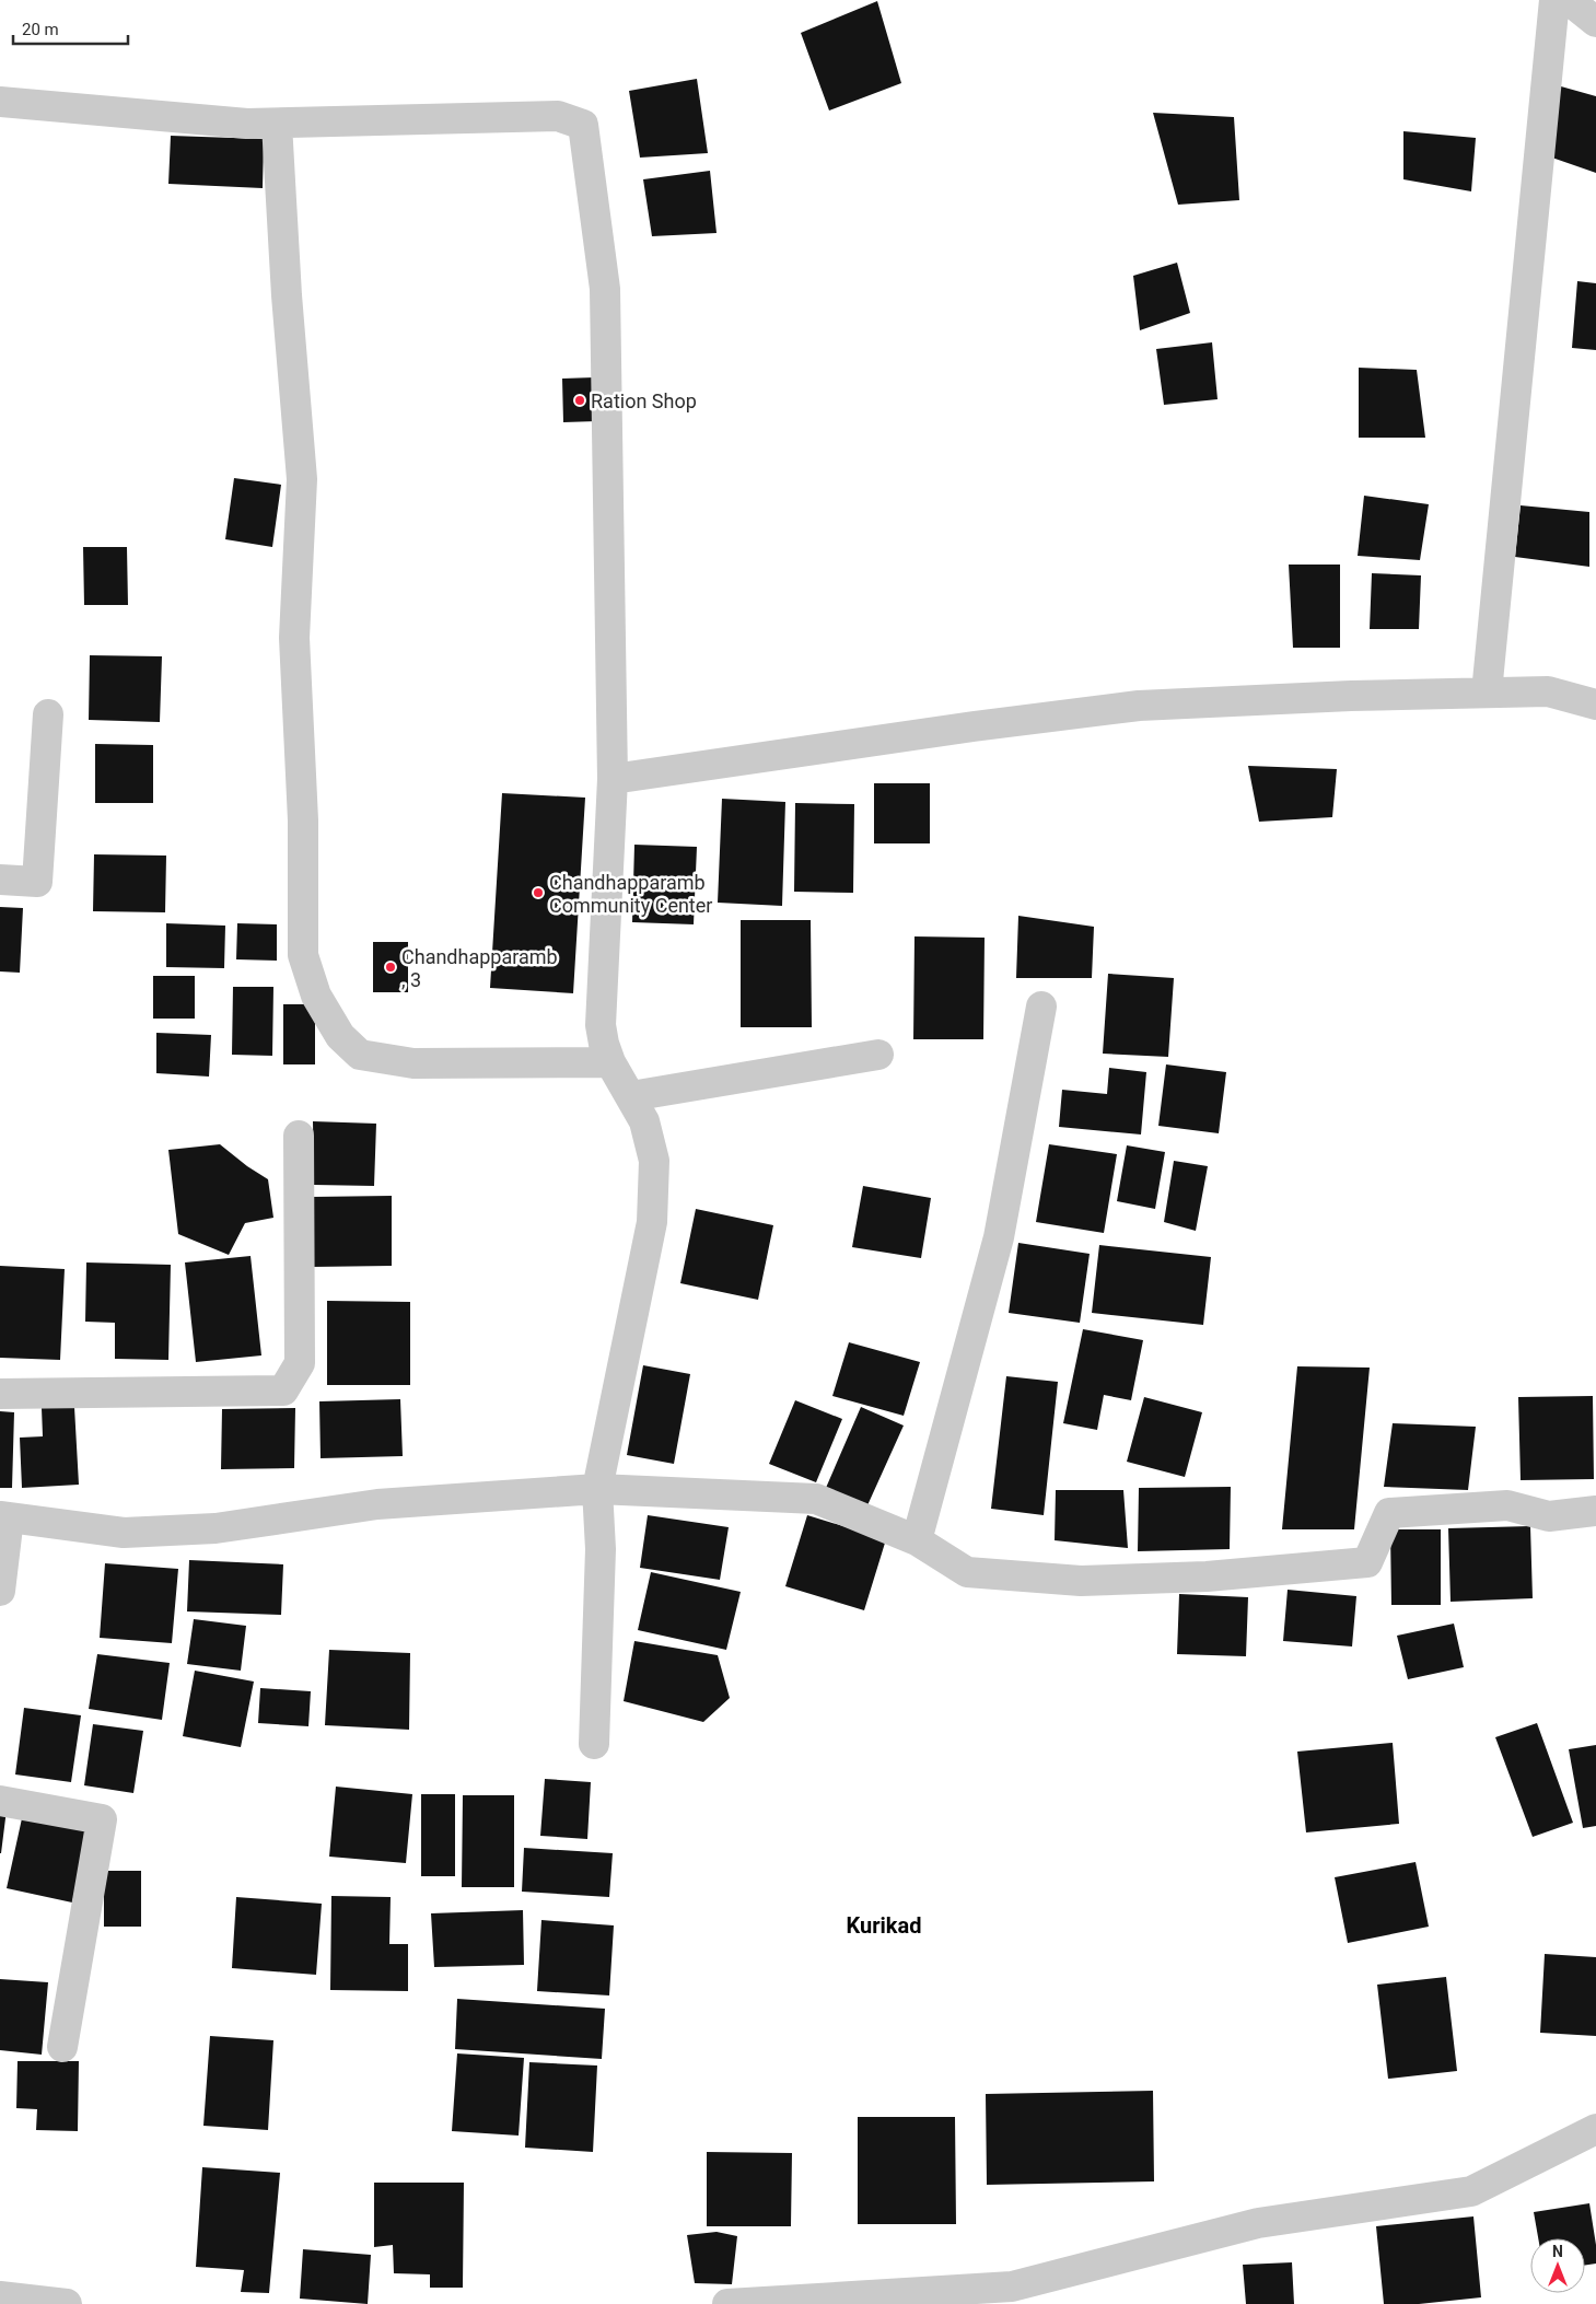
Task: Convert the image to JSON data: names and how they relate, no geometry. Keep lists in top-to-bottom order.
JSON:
{
  "districts": ["Kurikad"],
  "places": ["Ration Shop", "Chandhapparamb Community Center", "Chandhapparamb , 3"],
  "scale_bar": "20 m",
  "north": "top"
}
